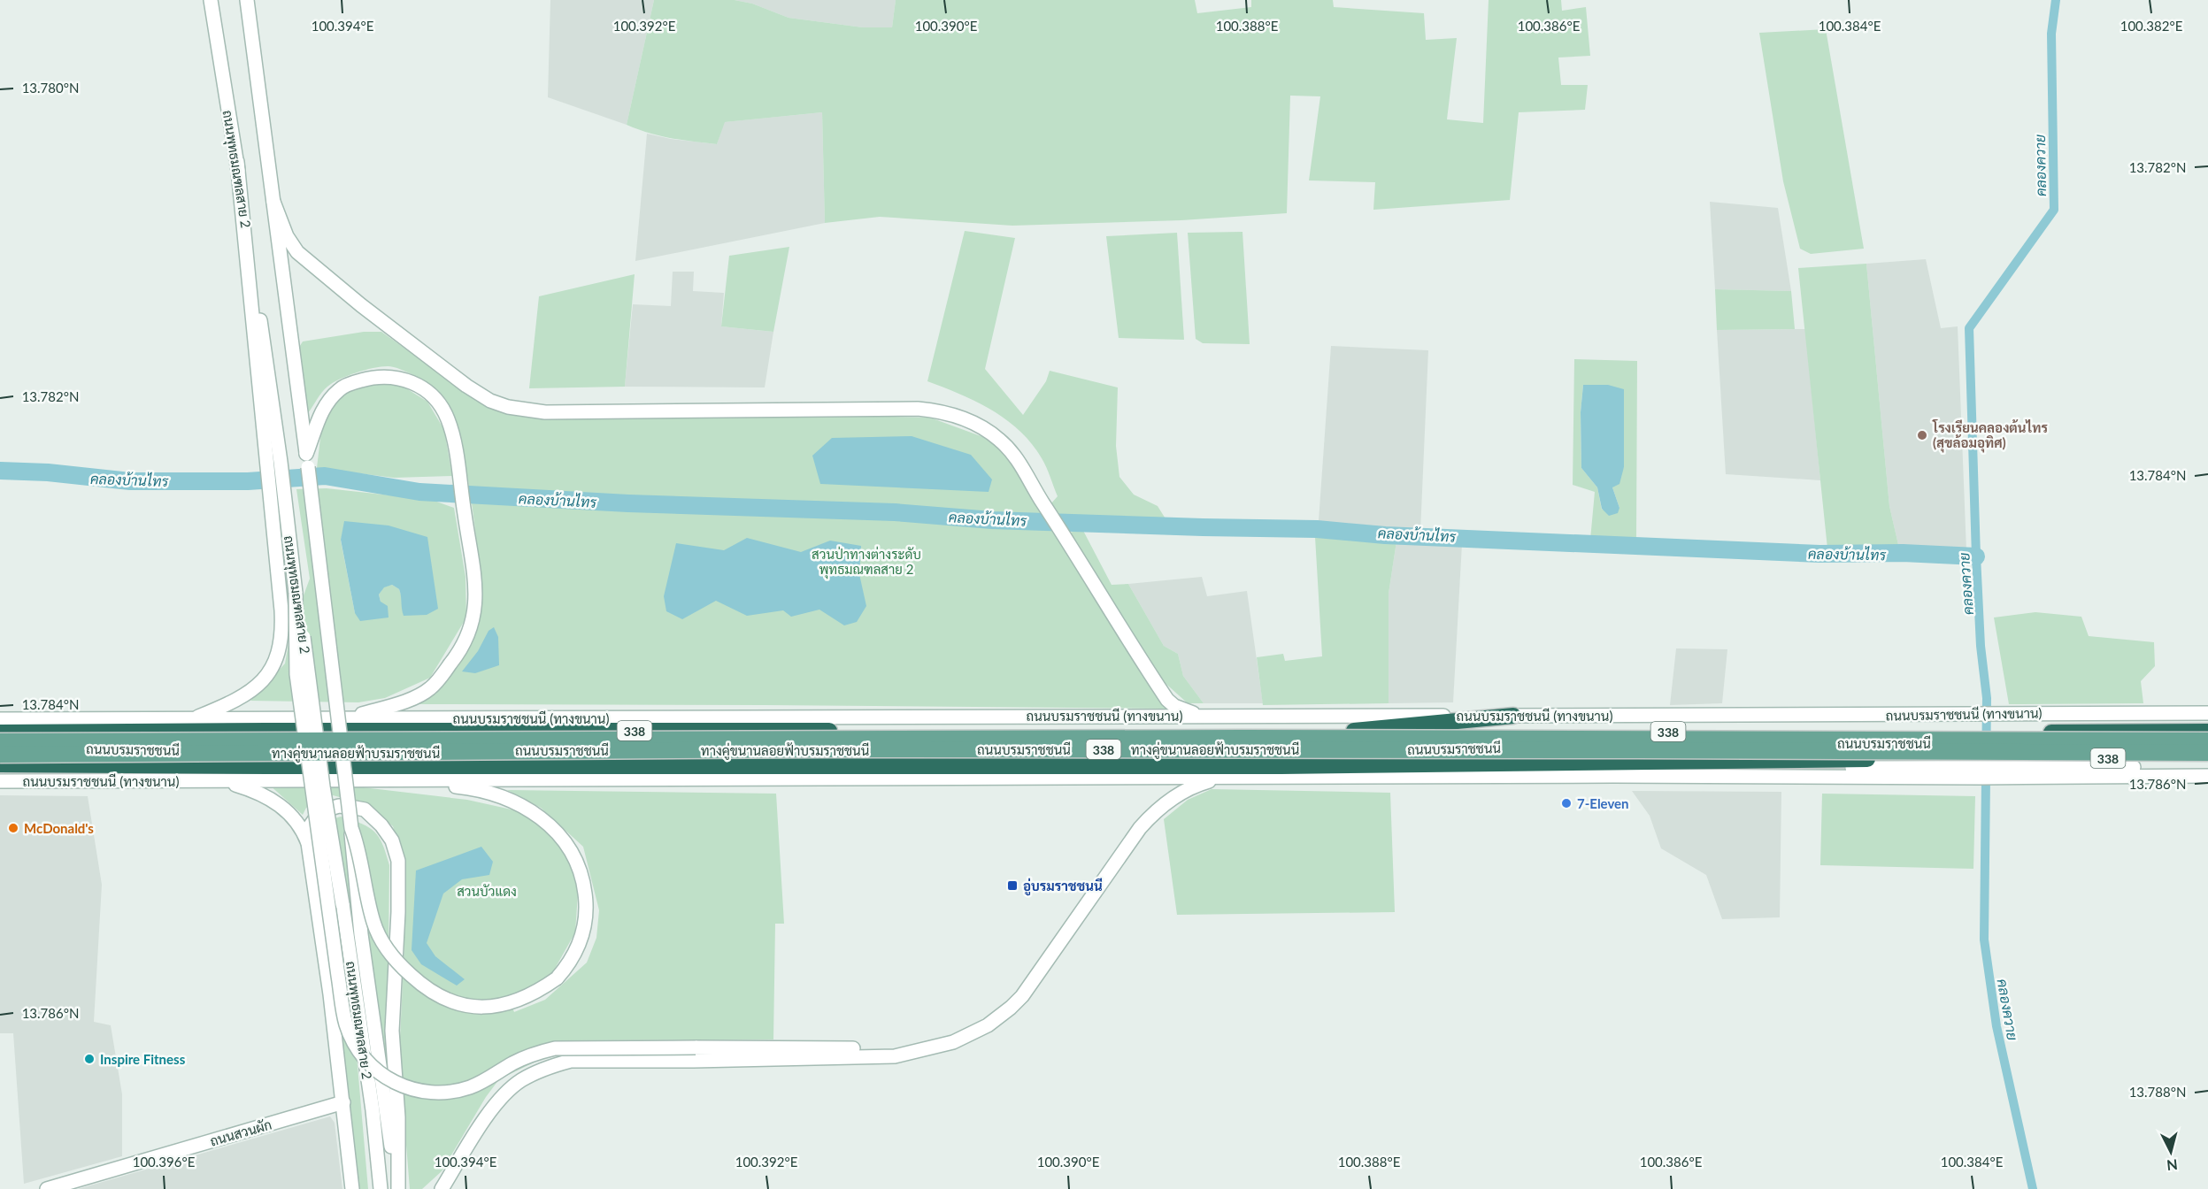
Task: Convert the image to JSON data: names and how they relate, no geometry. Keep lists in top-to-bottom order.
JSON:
{
  "streets": {
    "highway": ["338", "ถนนบรมราชชนนี"],
    "main road": [
      "ถนนพุทธมณฑลสาย 2",
      "ถนนบรมราชชนนี (ทางขนาน)",
      "ทางคู่ขนานลอยฟ้าบรมราชชนนี",
      "ถนนสวนผัก"
    ]
  },
  "crossings": [
    ["ถนนบรมราชชนนี (ทางขนาน)", "338"],
    ["ถนนบรมราชชนนี (ทางขนาน)", "ถนนบรมราชชนนี"],
    ["338", "ถนนบรมราชชนนี"]
  ],
  "water": ["คลองควาย", "คลองบ้านไทร"],
  "parks": ["สวนป่าทางต่างระดับ พุทธมณฑลสาย 2", "สวนบัวแดง"],
  "places": {
    "other": [
      "โรงเรียนคลองต้นไทร (สุขล้อมอุทิศ)",
      "7-Eleven",
      "McDonald's",
      "Inspire Fitness"
    ],
    "transit": ["อู่บรมราชชนนี"]
  },
  "north": "bottom",
  "coordinates": [
    "100.394°E",
    "100.392°E",
    "100.390°E",
    "100.388°E",
    "100.386°E",
    "100.384°E",
    "100.382°E",
    "13.780°N",
    "13.782°N",
    "13.784°N",
    "13.786°N",
    "13.788°N",
    "100.396°E"
  ]
}
